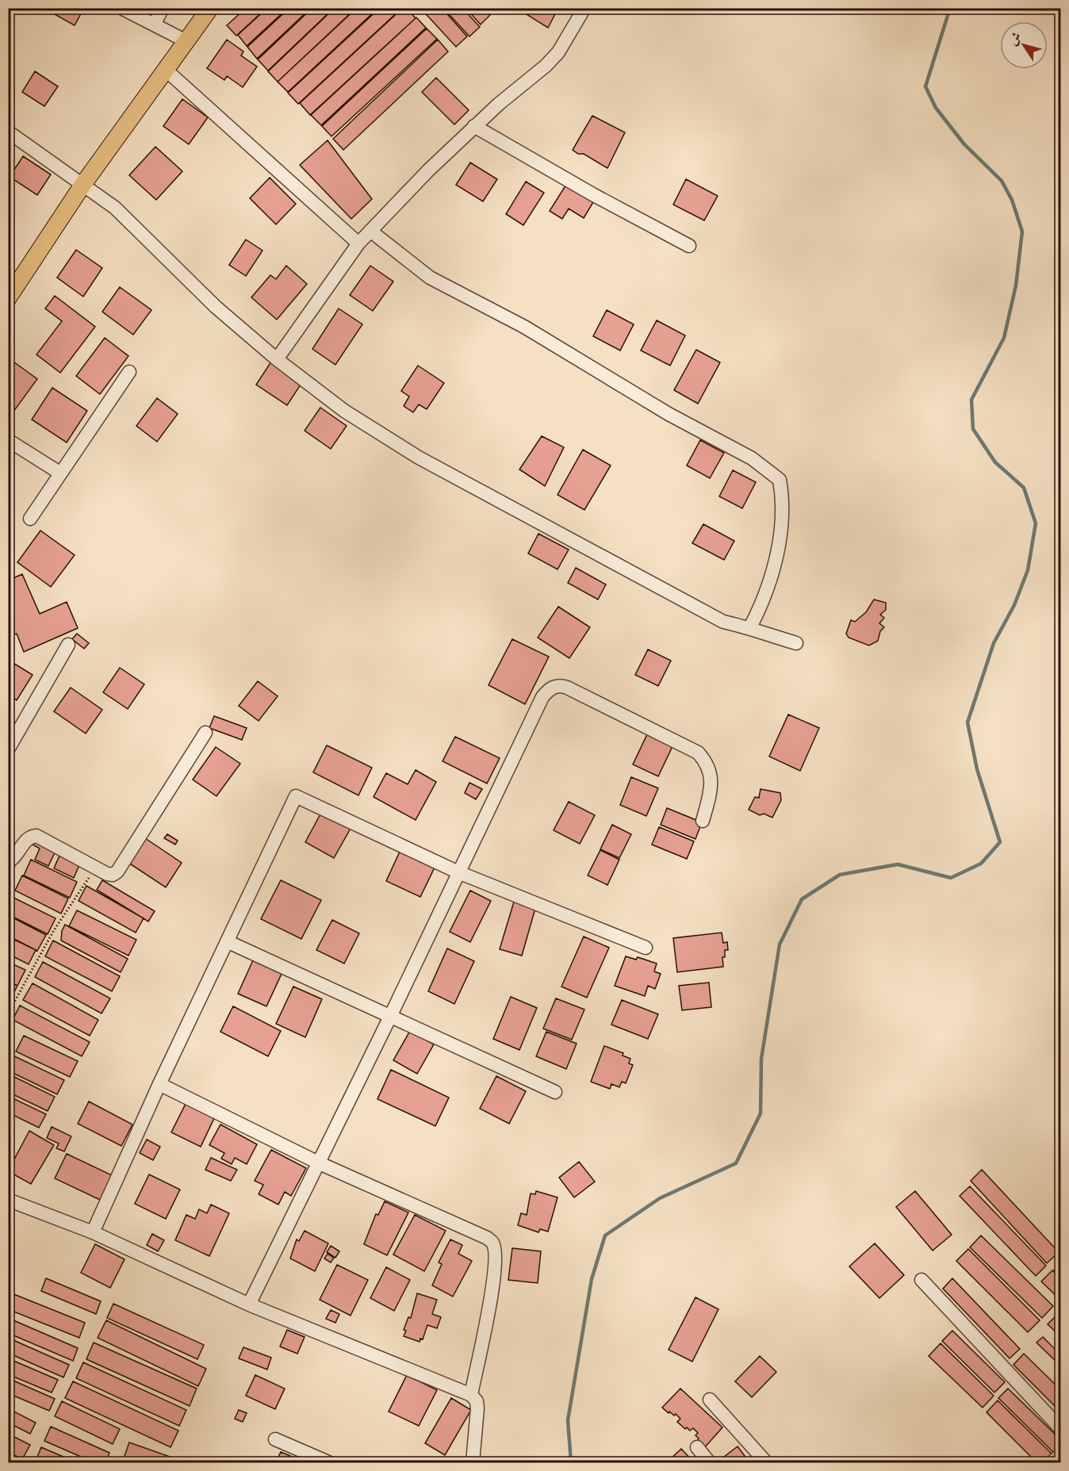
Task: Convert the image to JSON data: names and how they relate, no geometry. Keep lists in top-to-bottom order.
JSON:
{
  "north": "top left"
}
